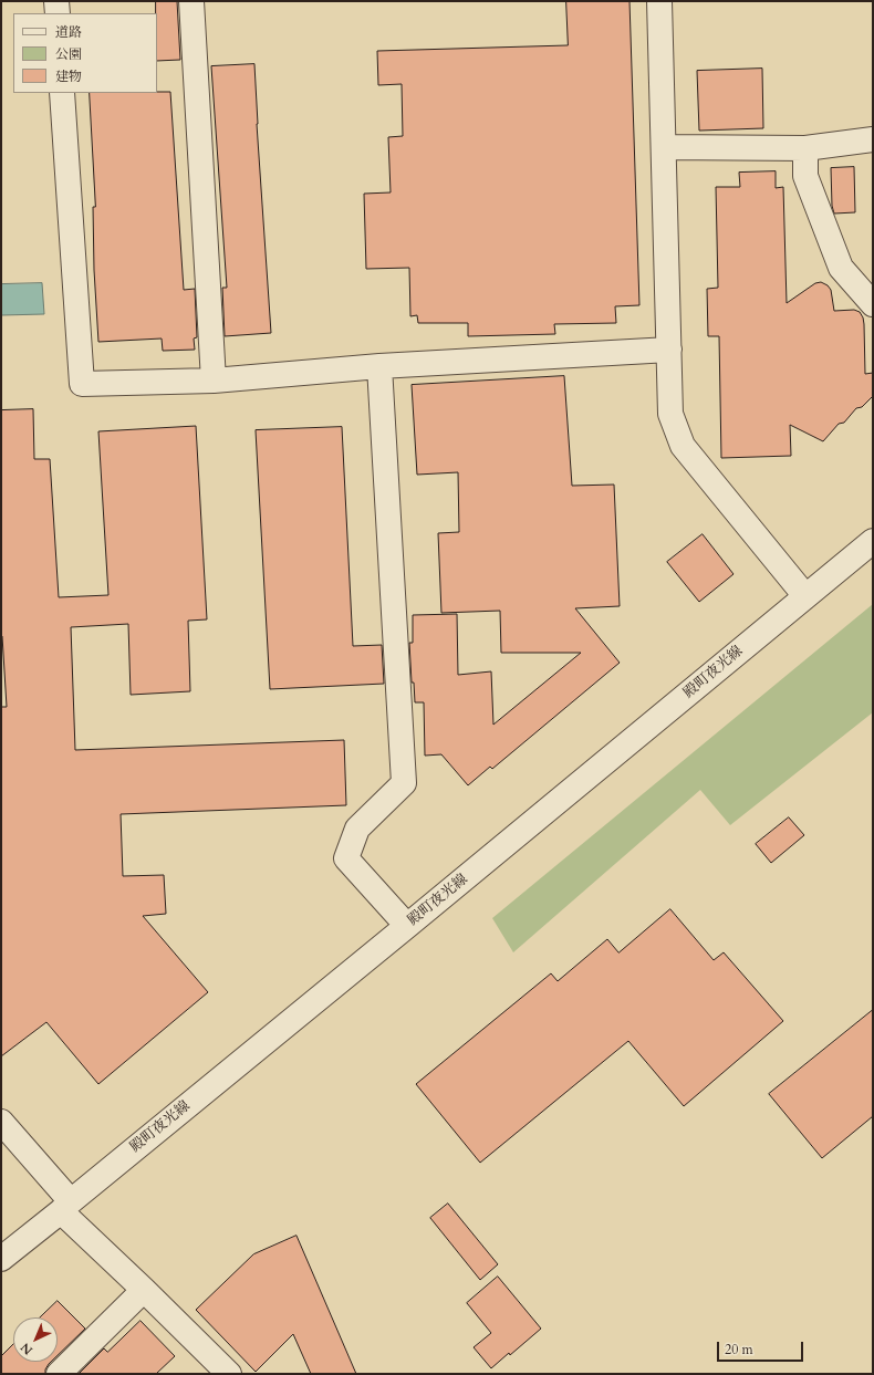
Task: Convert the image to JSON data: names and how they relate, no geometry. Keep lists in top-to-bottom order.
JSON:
{
  "streets": {
    "street": ["殿町夜光線"]
  },
  "legend": ["道路", "公園", "建物"],
  "scale_bar": "20 m",
  "north": "bottom left"
}
